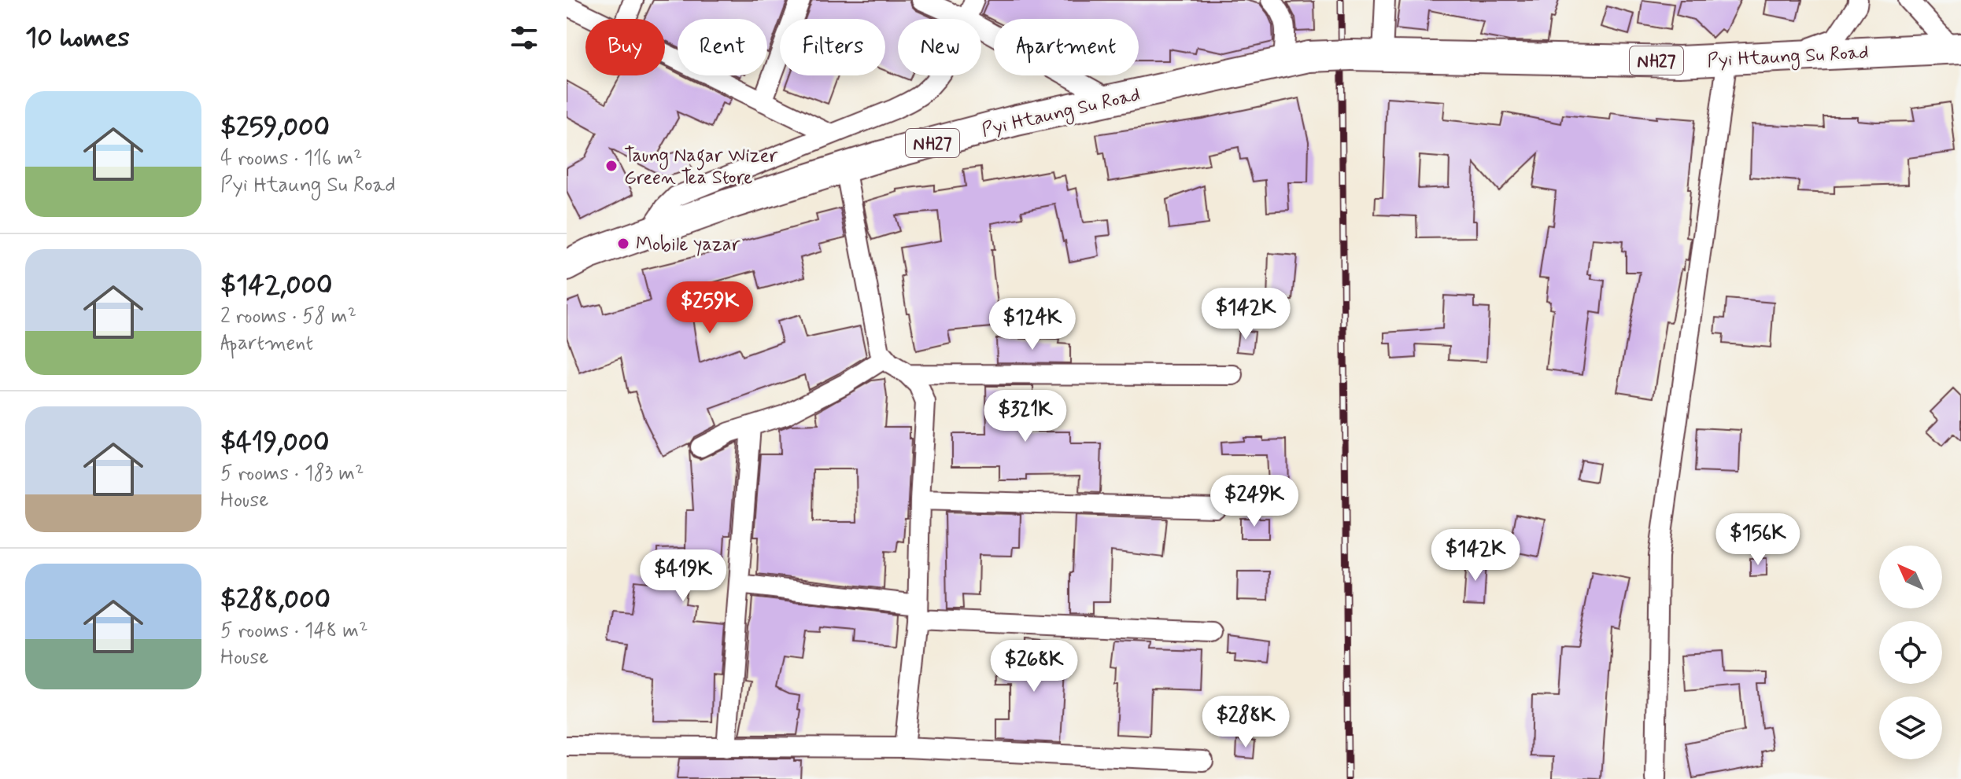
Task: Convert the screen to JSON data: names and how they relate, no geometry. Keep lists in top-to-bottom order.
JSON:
{
  "streets": {
    "highway": ["Pyi Htaung Su Road", "NH27"]
  },
  "places": ["Taung Nagar Wizer Green Tea Store", "Mobile yazar"],
  "north": "top left",
  "page": {
    "heading": "10 homes",
    "chip": [
      "Buy",
      "Rent",
      "Filters",
      "New",
      "Apartment"
    ],
    "list": [
      {
        "name": "$259,000",
        "note": "4 rooms · 116 m² · Pyi Htaung Su Road"
      },
      {
        "name": "$142,000",
        "note": "2 rooms · 58 m² · Apartment"
      },
      {
        "name": "$419,000",
        "note": "5 rooms · 183 m² · House"
      },
      {
        "name": "$288,000",
        "note": "5 rooms · 148 m² · House"
      }
    ],
    "price": [
      "$259K",
      "$142K",
      "$124K",
      "$321K",
      "$249K",
      "$156K",
      "$142K",
      "$419K",
      "$268K",
      "$288K"
    ]
  }
}
